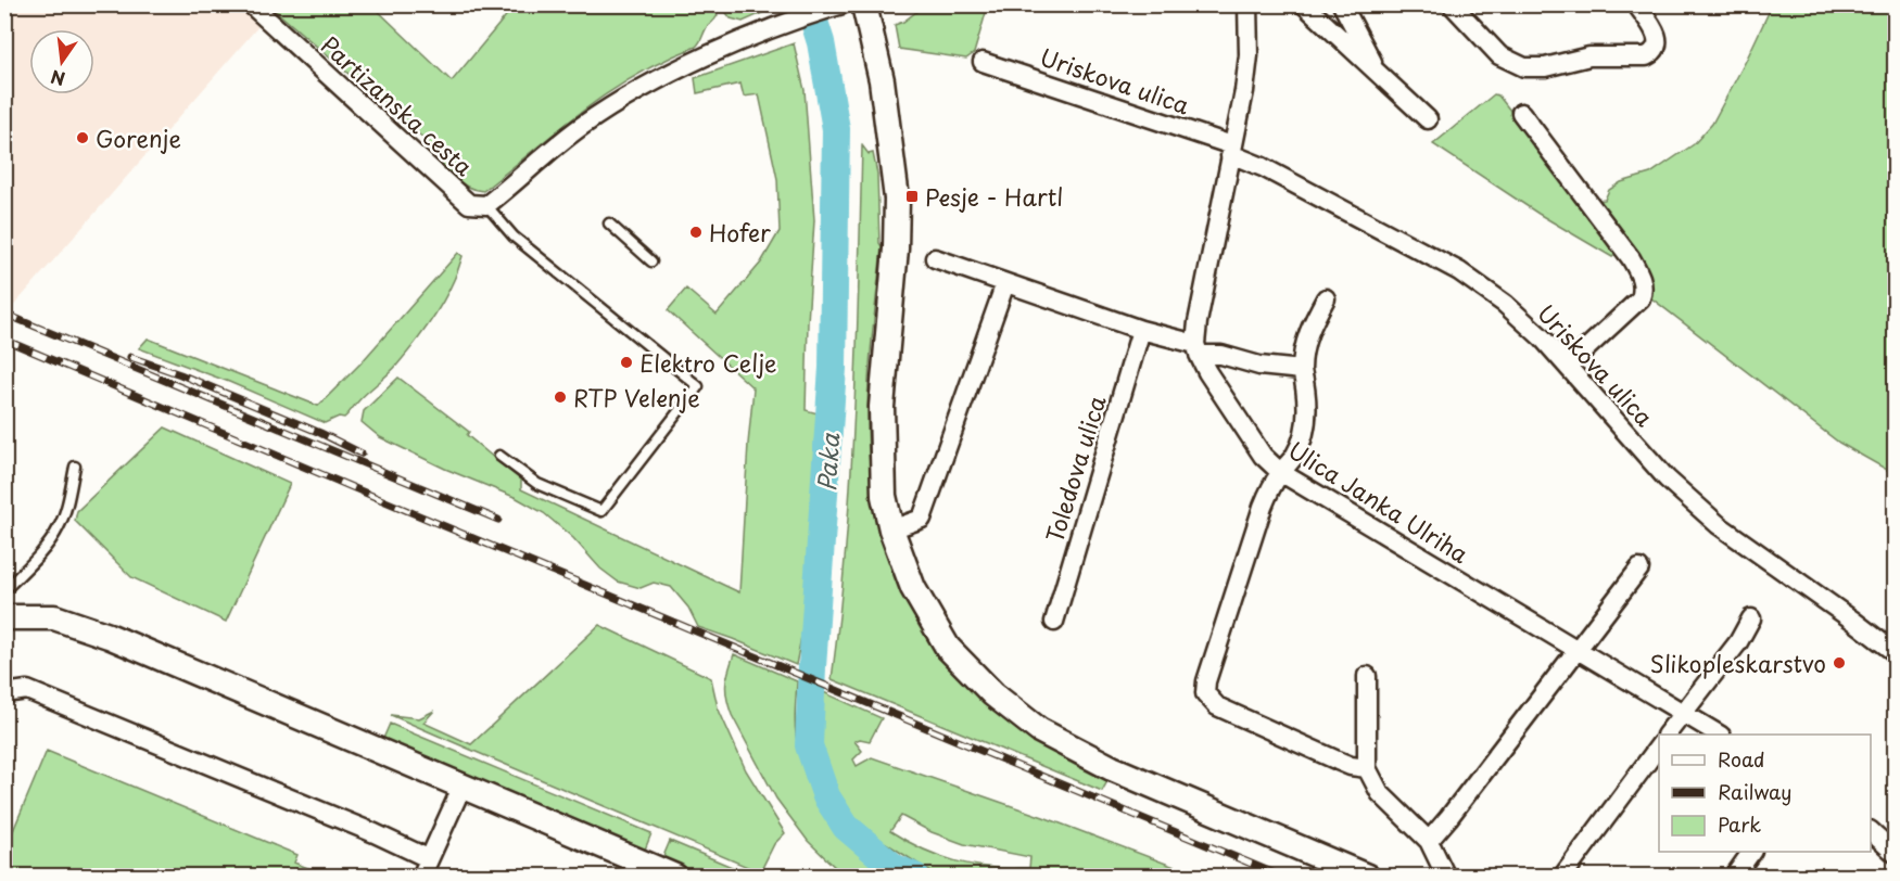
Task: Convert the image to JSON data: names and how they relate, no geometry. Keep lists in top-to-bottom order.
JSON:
{
  "streets": {
    "street": [
      "Uriskova ulica",
      "Partizanska cesta",
      "Toledova ulica",
      "Ulica Janka Ulriha"
    ]
  },
  "water": ["Paka"],
  "places": {
    "other": [
      "Gorenje",
      "Hofer",
      "Elektro Celje",
      "RTP Velenje",
      "Slikopleskarstvo"
    ],
    "transit": ["Pesje - Hartl"]
  },
  "legend": ["Road", "Railway", "Park"],
  "north": "bottom"
}
